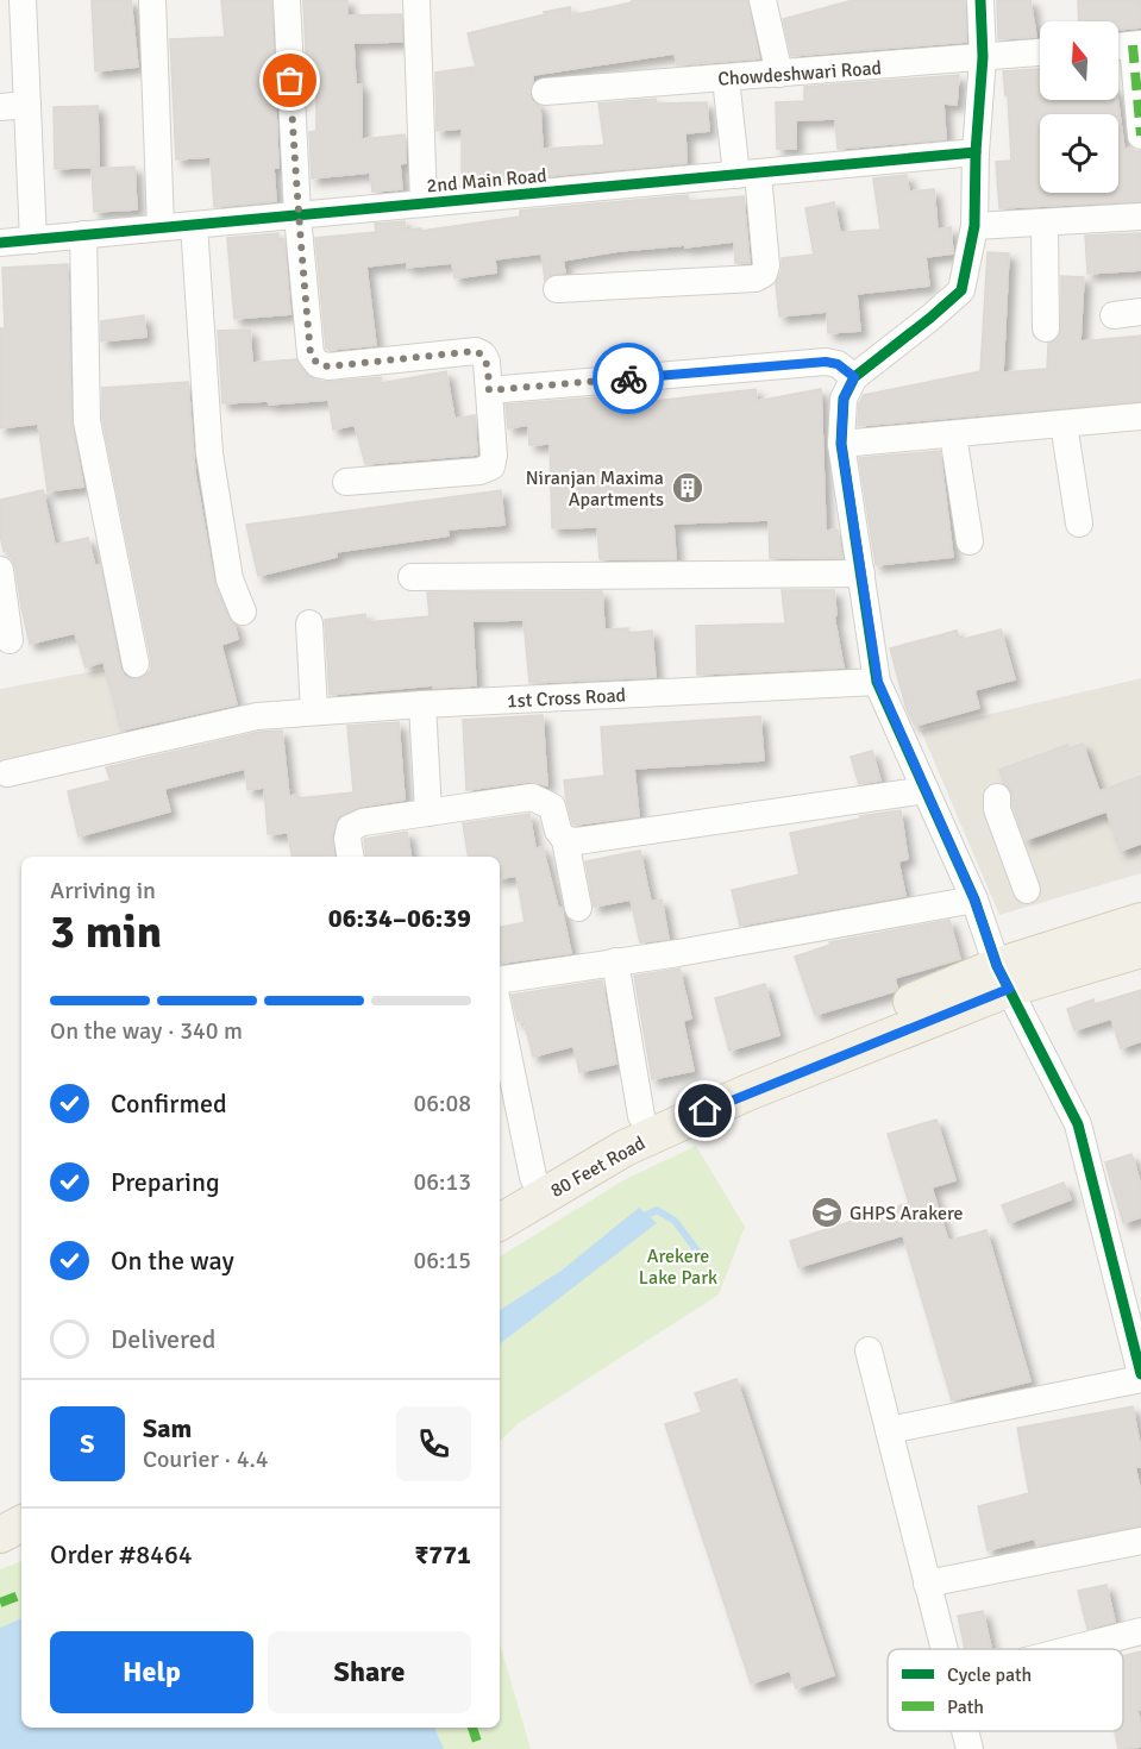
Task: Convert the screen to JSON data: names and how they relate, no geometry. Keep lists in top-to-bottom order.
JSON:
{
  "streets": {
    "main road": ["80 Feet Road"],
    "street": ["Chowdeshwari Road", "2nd Main Road", "1st Cross Road"]
  },
  "parks": ["Arekere Lake Park"],
  "places": {
    "building": ["Niranjan Maxima Apartments"],
    "school or university": ["GHPS Arakere"]
  },
  "legend": ["Cycle path", "Path"],
  "north": "top",
  "page": {
    "heading": ["3 min", "Arriving in", "06:34–06:39"],
    "panel": [
      "Sam",
      "Courier · 4.4",
      "Order #8464",
      "₹771"
    ],
    "bar": "On the way · 340 m",
    "list": [
      ["Confirmed", "06:08"],
      ["Preparing", "06:13"],
      ["On the way", "06:15"],
      "Delivered"
    ],
    "round": "S",
    "buttons": ["Help", "Share"]
  }
}
